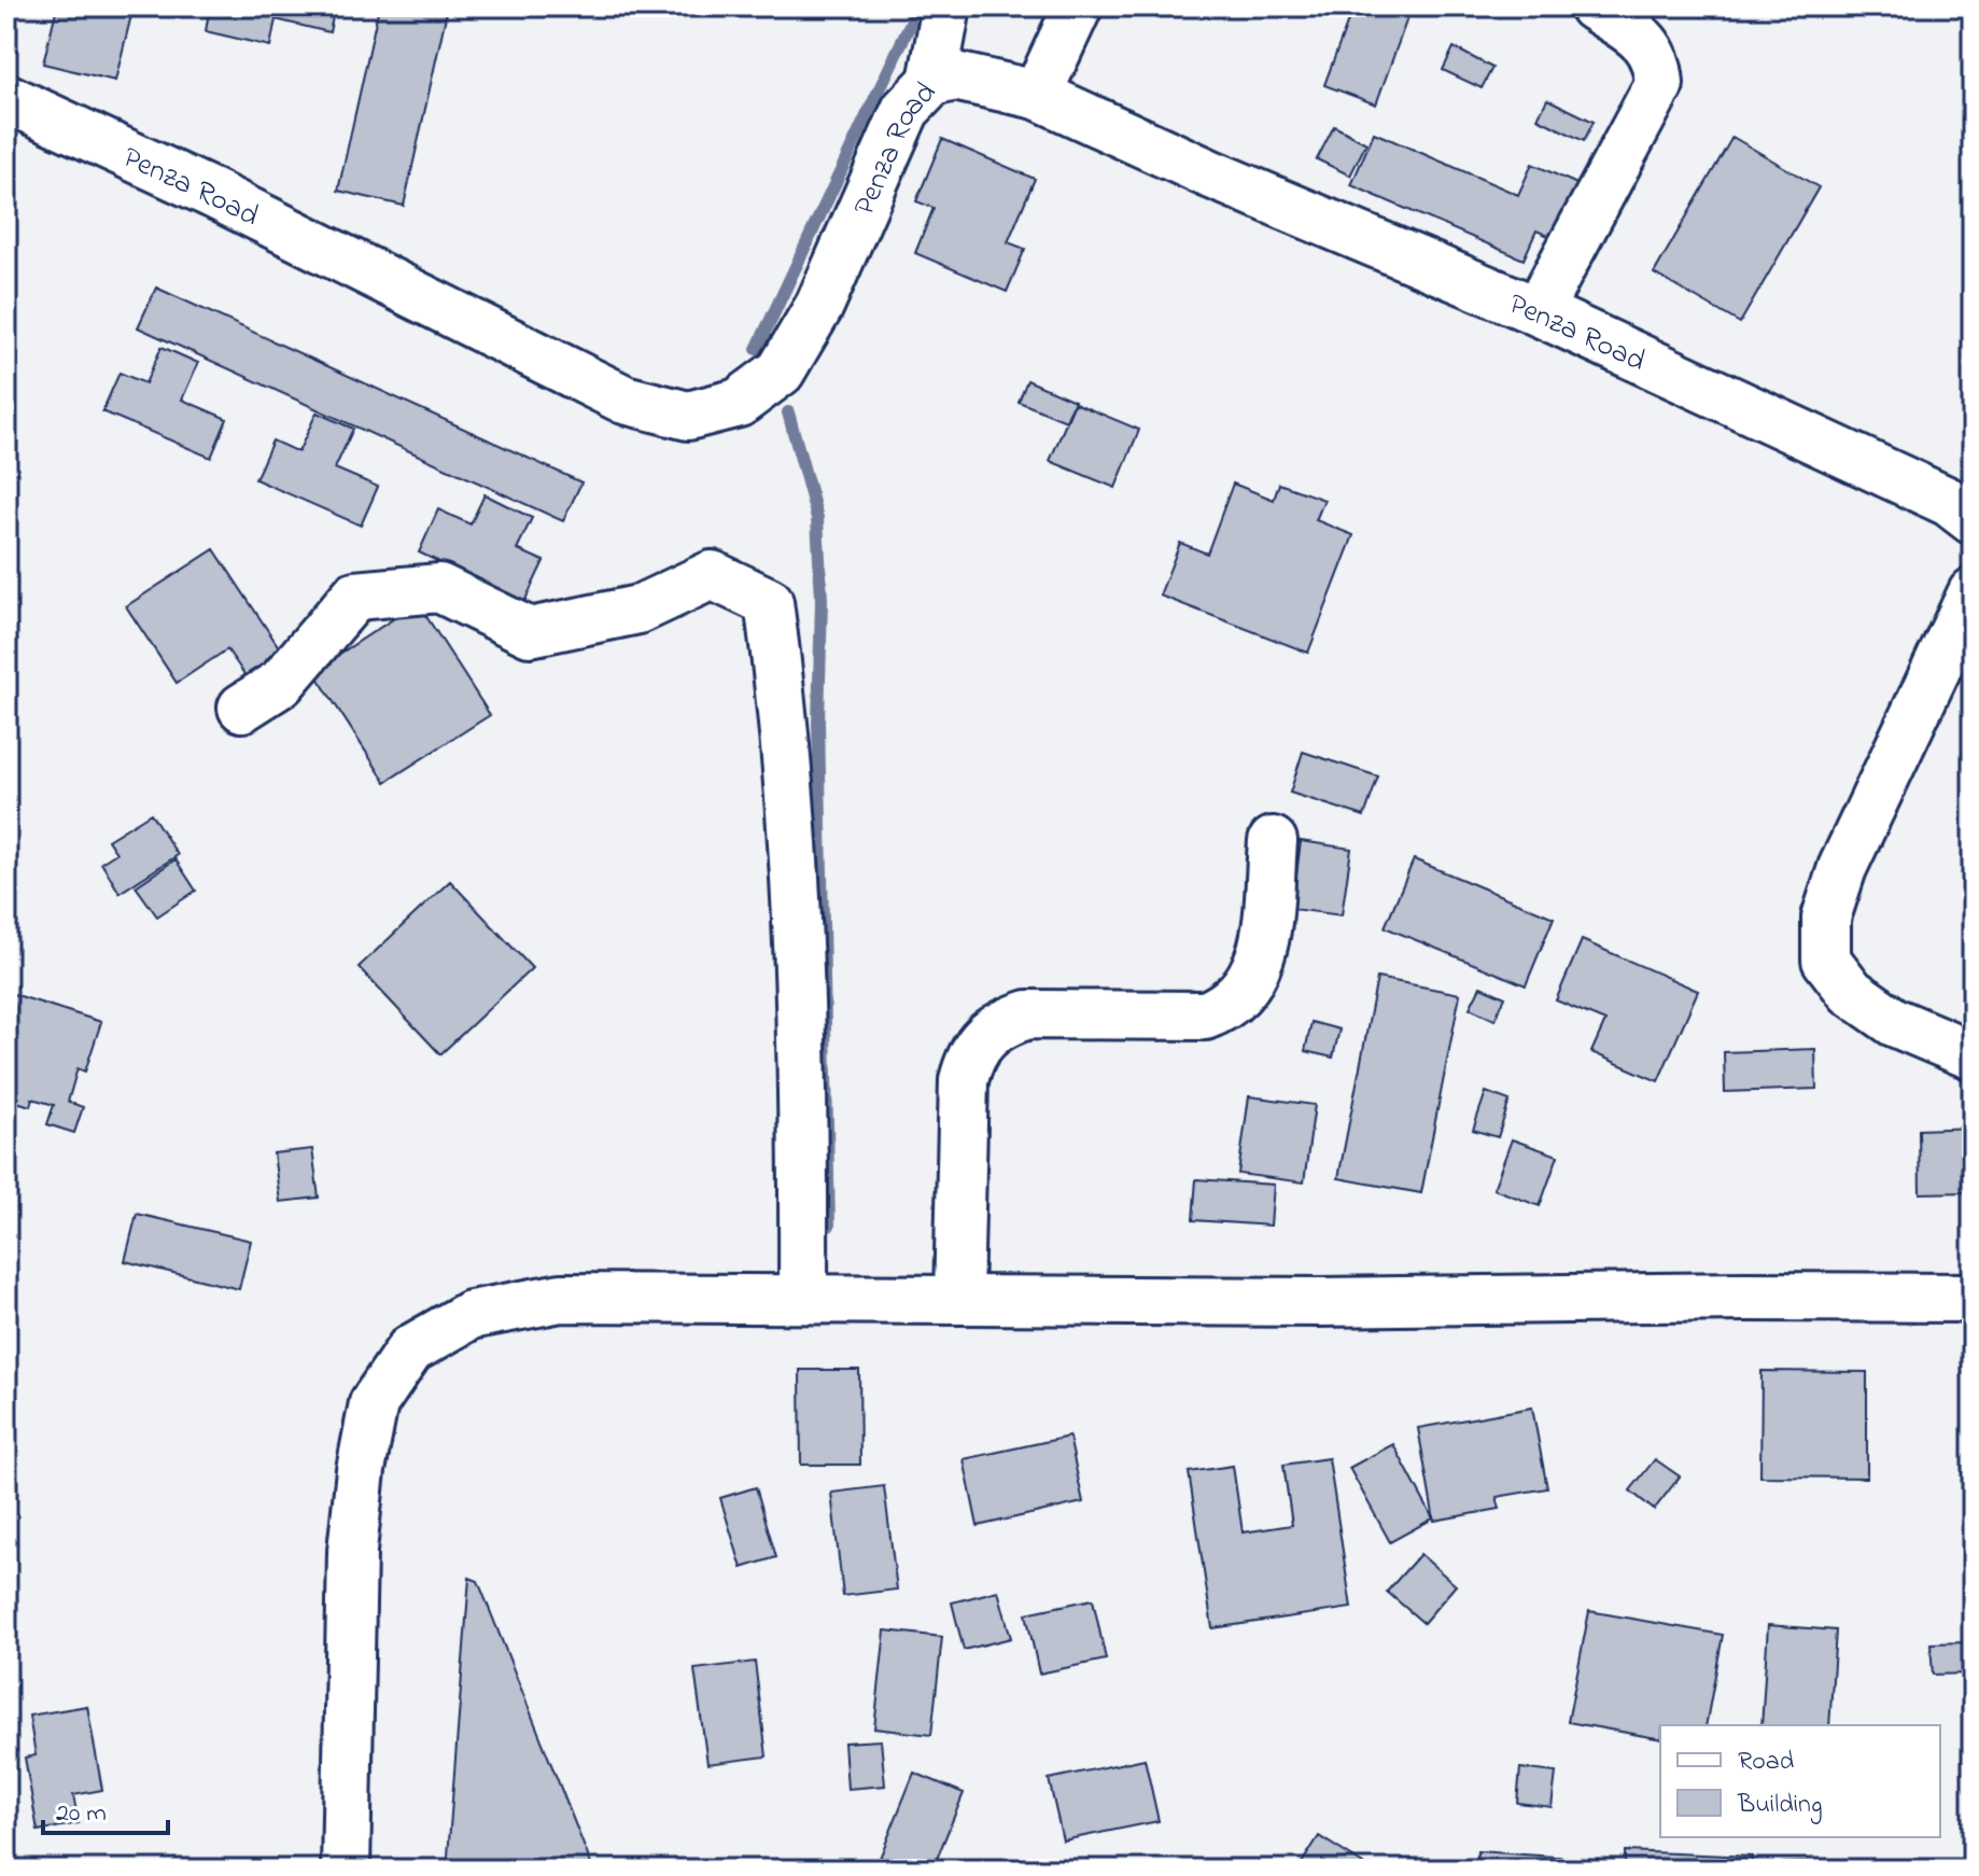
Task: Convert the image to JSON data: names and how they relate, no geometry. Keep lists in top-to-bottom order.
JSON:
{
  "streets": {
    "street": ["Penza Road"]
  },
  "legend": ["Road", "Building"],
  "scale_bar": "20 m"
}
